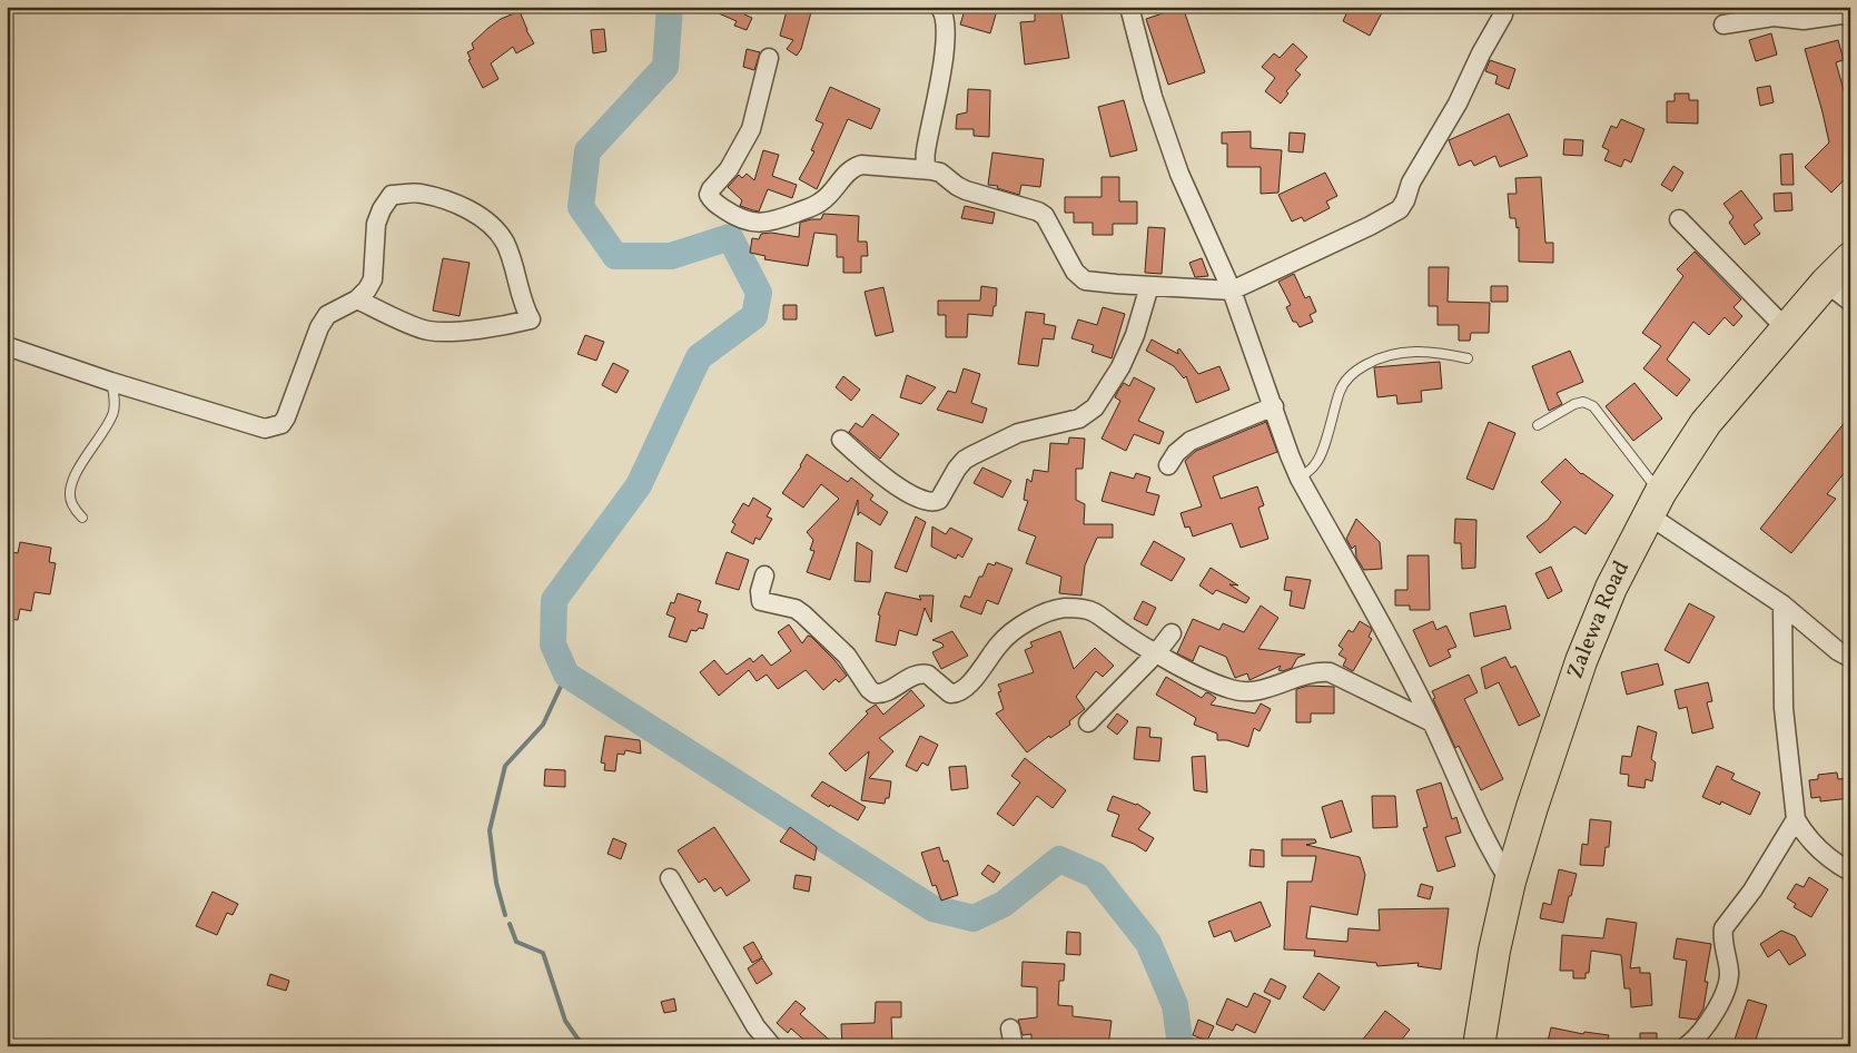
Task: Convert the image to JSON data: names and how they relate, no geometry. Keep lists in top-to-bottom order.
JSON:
{
  "streets": {
    "highway": ["Zalewa Road"]
  }
}
